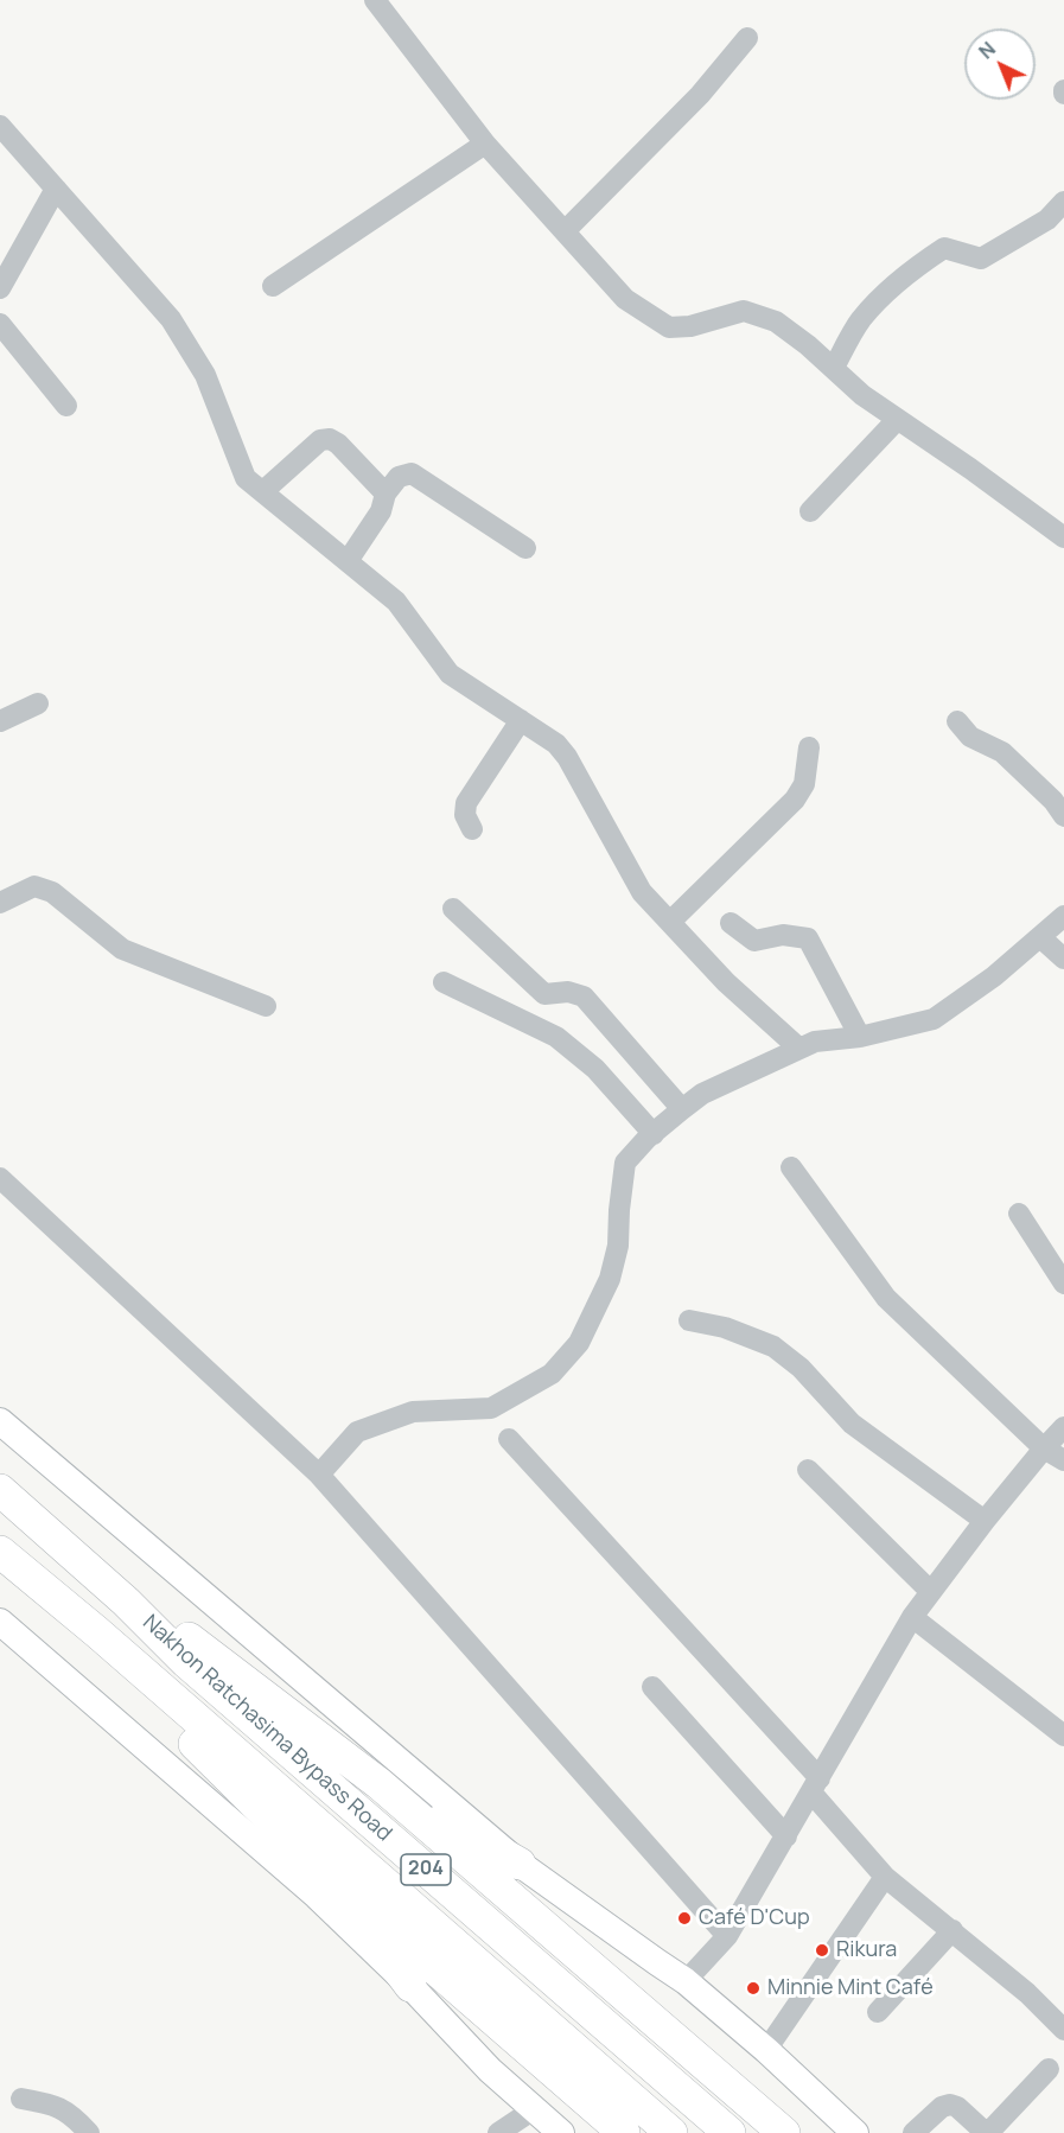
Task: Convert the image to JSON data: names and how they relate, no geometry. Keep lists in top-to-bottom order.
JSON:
{
  "streets": {
    "highway": ["Nakhon Ratchasima Bypass Road", "204"]
  },
  "places": ["Café D'Cup", "Rikura", "Minnie Mint Café"],
  "north": "top left"
}
